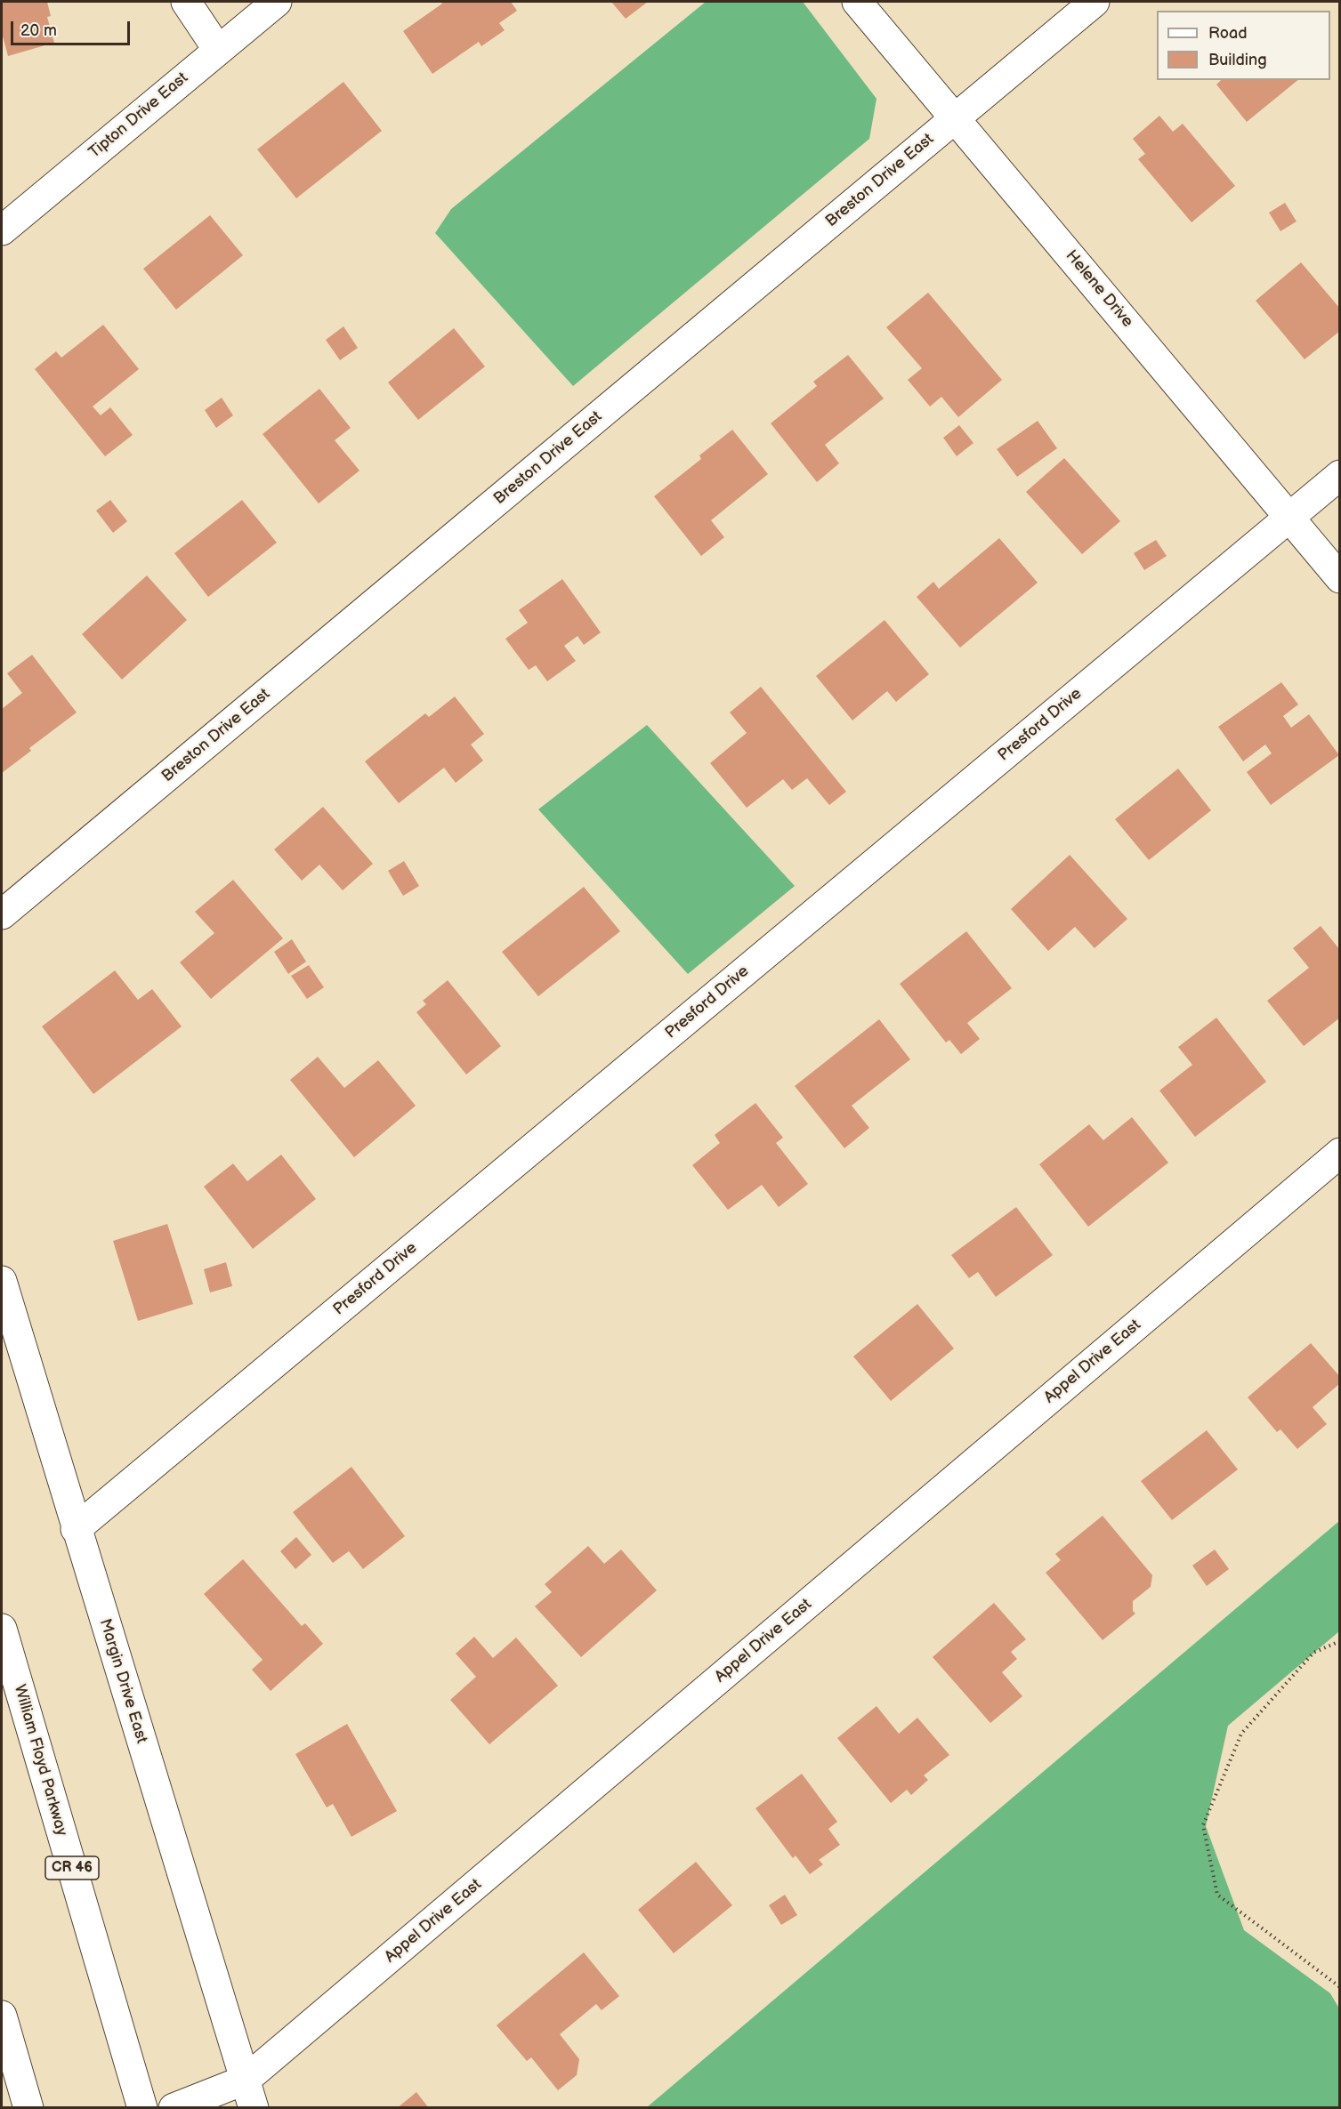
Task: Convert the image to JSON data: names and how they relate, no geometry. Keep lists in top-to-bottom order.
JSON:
{
  "streets": {
    "main road": [
      "Tipton Drive East",
      "Breston Drive East",
      "Helene Drive",
      "Presford Drive",
      "Appel Drive East",
      "Margin Drive East",
      "William Floyd Parkway",
      "CR 46"
    ]
  },
  "crossings": [
    ["Breston Drive East", "Helene Drive"],
    ["Helene Drive", "Presford Drive"],
    ["Presford Drive", "Margin Drive East"],
    ["Appel Drive East", "Margin Drive East"]
  ],
  "legend": ["Road", "Building"],
  "scale_bar": "20 m"
}
